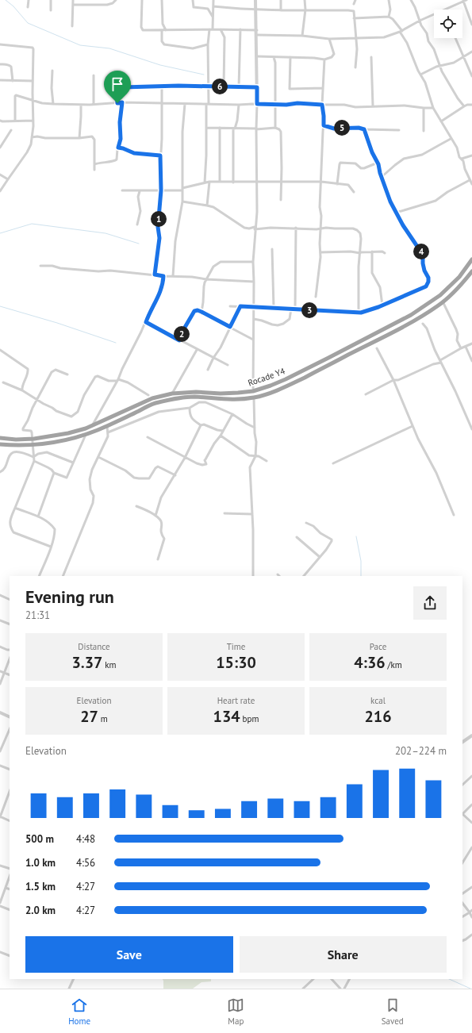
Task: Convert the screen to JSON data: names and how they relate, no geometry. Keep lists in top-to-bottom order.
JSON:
{
  "streets": {
    "highway": ["Rocade Y4"]
  },
  "page": {
    "pins": [
      "6",
      "5",
      "1",
      "4",
      "3",
      "2"
    ],
    "heading": ["Evening run", "21:31"],
    "stats": [
      ["Distance", "3.37 km"],
      ["Time", "15:30"],
      ["Pace", "4:36 /km"],
      ["Elevation", "27 m"],
      ["Heart rate", "134 bpm"],
      ["kcal", "216"]
    ],
    "chart": ["Elevation", "202–224 m"],
    "list": [
      {
        "name": "500 m",
        "note": "4:48"
      },
      {
        "name": "1.0 km",
        "note": "4:56"
      },
      {
        "name": "1.5 km",
        "note": "4:27"
      },
      {
        "name": "2.0 km",
        "note": "4:27"
      }
    ],
    "buttons": ["Save", "Share"],
    "tabs": ["Home", "Map", "Saved"]
  }
}
